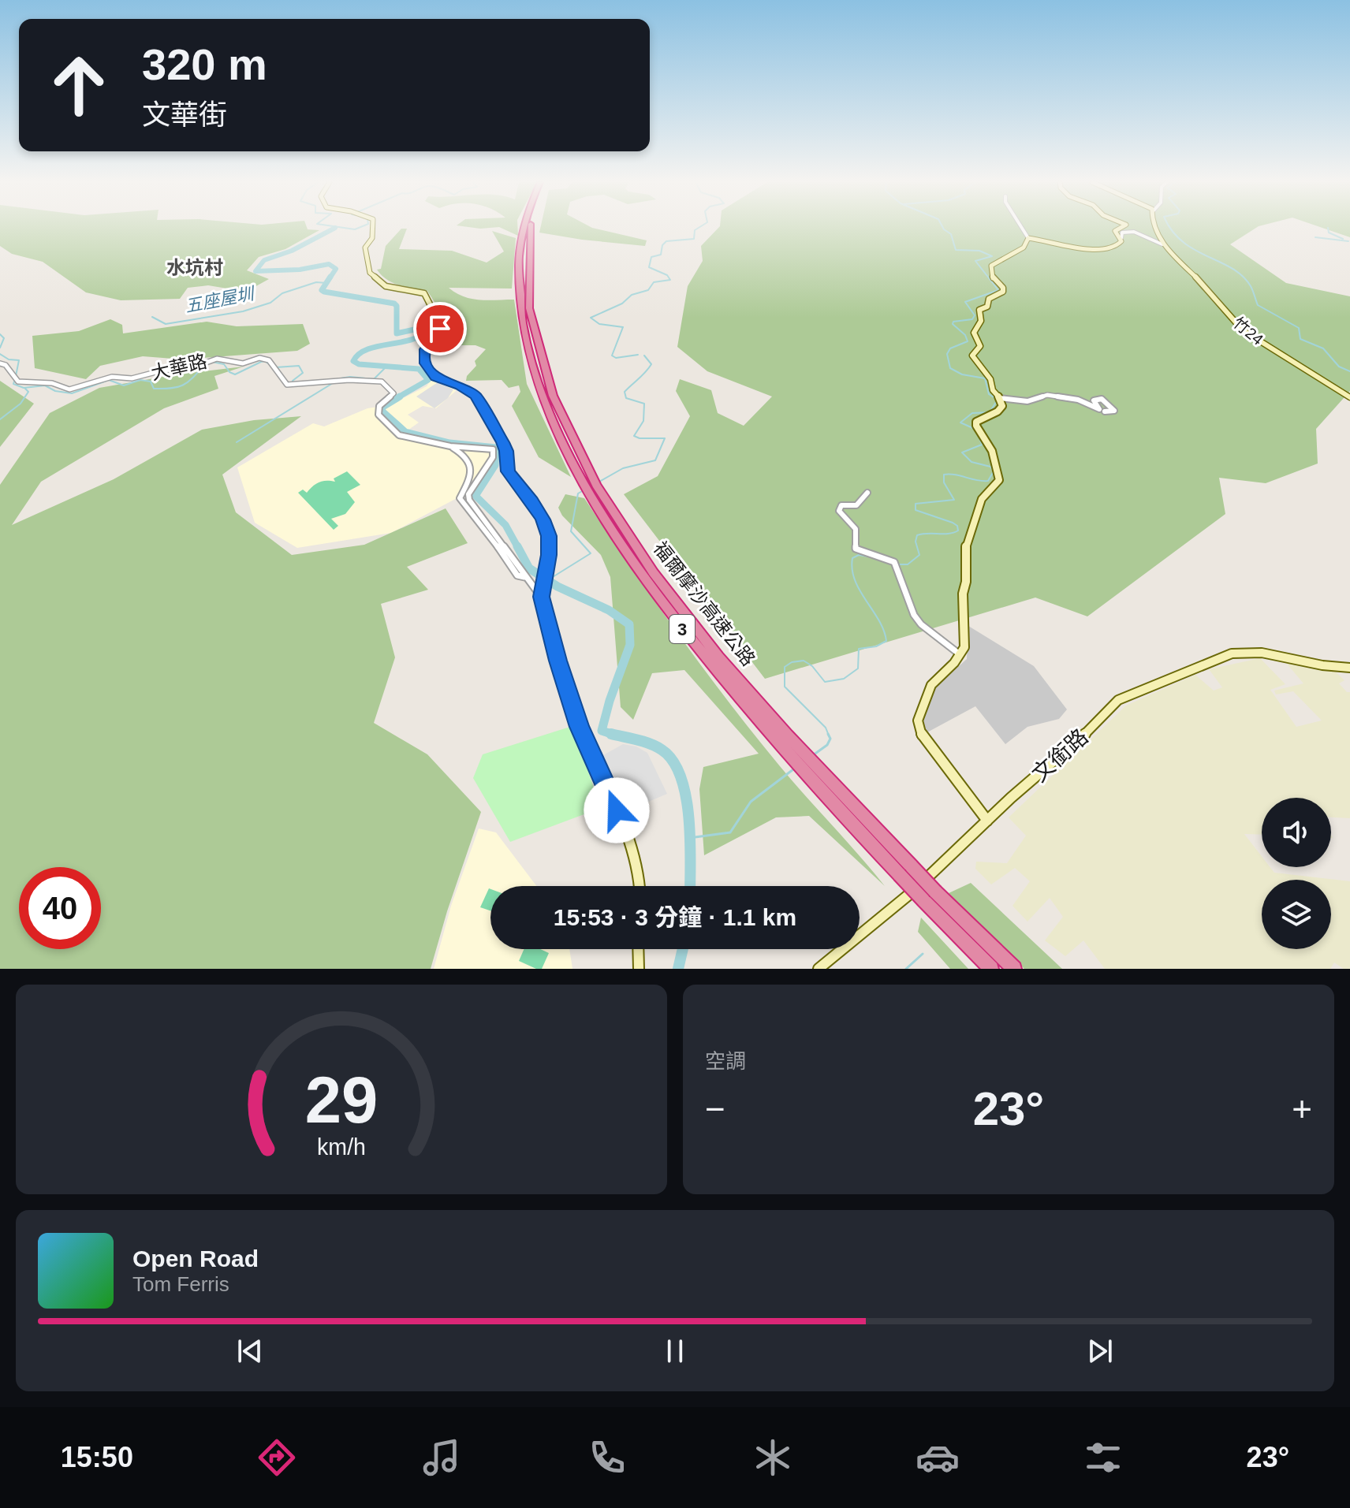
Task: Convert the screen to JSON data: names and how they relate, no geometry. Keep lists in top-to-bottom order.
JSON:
{
  "streets": {
    "highway": ["福爾摩沙高速公路", "3"],
    "street": ["竹24", "大華路", "文銜路"]
  },
  "districts": ["水坑村"],
  "water": ["五座屋圳"],
  "page": {
    "turn": ["320 m", "文華街"],
    "limit": "40",
    "trip": "15:53 · 3 分鐘 · 1.1 km",
    "tile": "空調",
    "heat": ["−", "23°", "+"],
    "song": ["Open Road", "Tom Ferris"],
    "tabs": ["15:50", "23°"],
    "gauge": ["29", "km/h"]
  }
}
